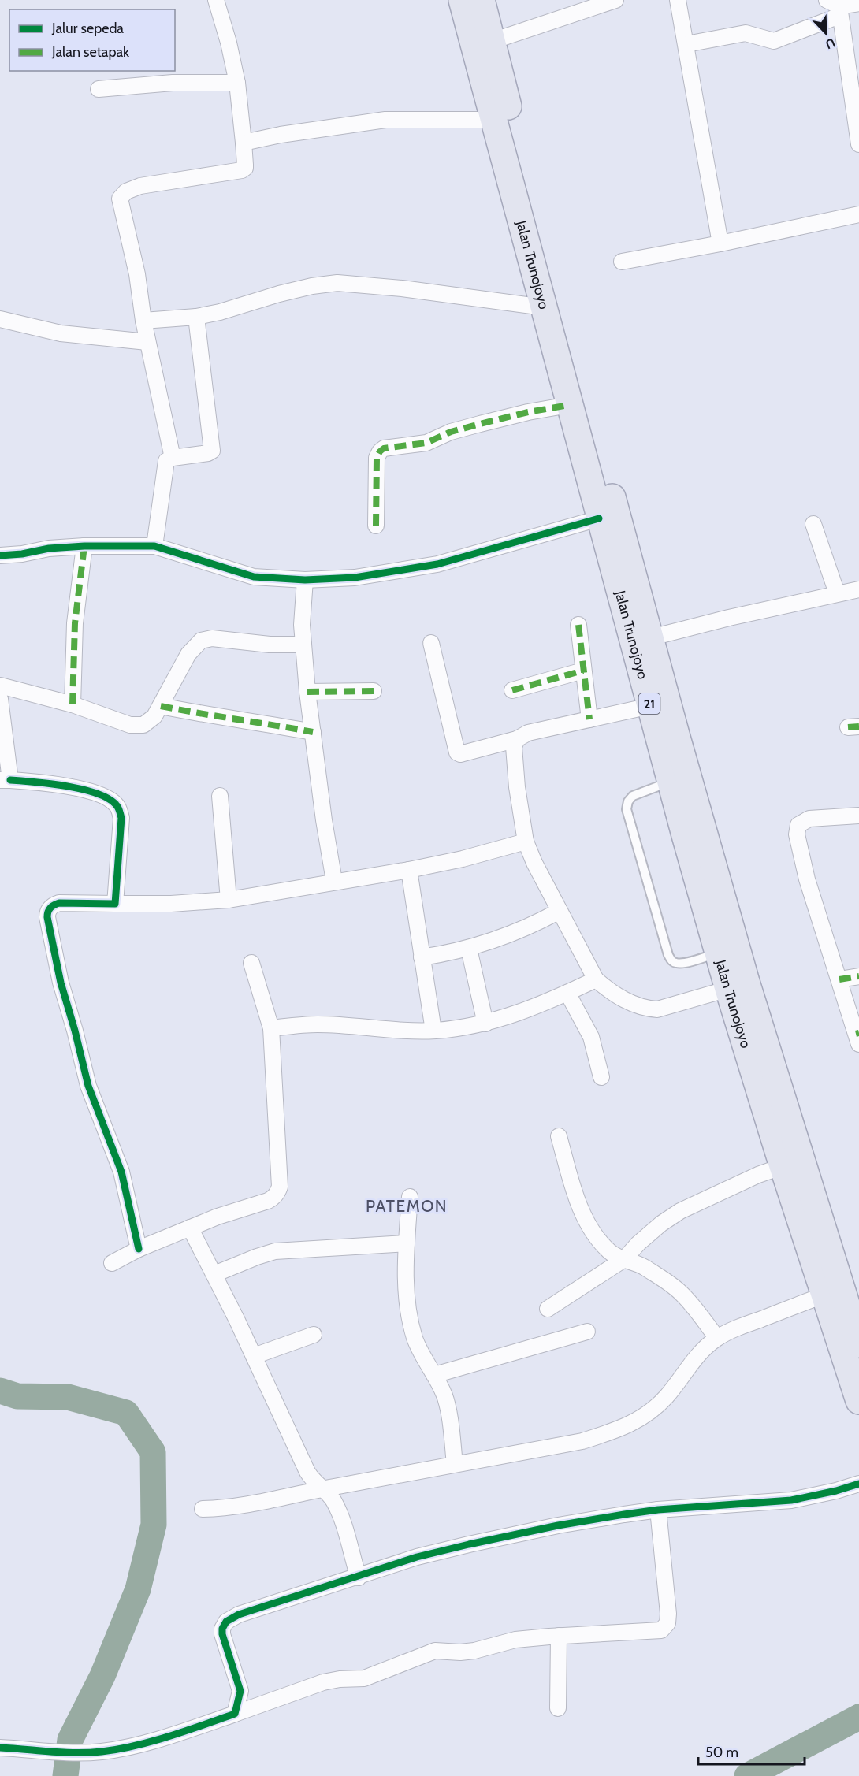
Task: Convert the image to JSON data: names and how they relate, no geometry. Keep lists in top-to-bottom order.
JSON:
{
  "streets": {
    "highway": ["Jalan Trunojoyo", "21"]
  },
  "districts": ["PATEMON"],
  "legend": ["Jalur sepeda", "Jalan setapak"],
  "scale_bar": "50 m",
  "north": "bottom right"
}
